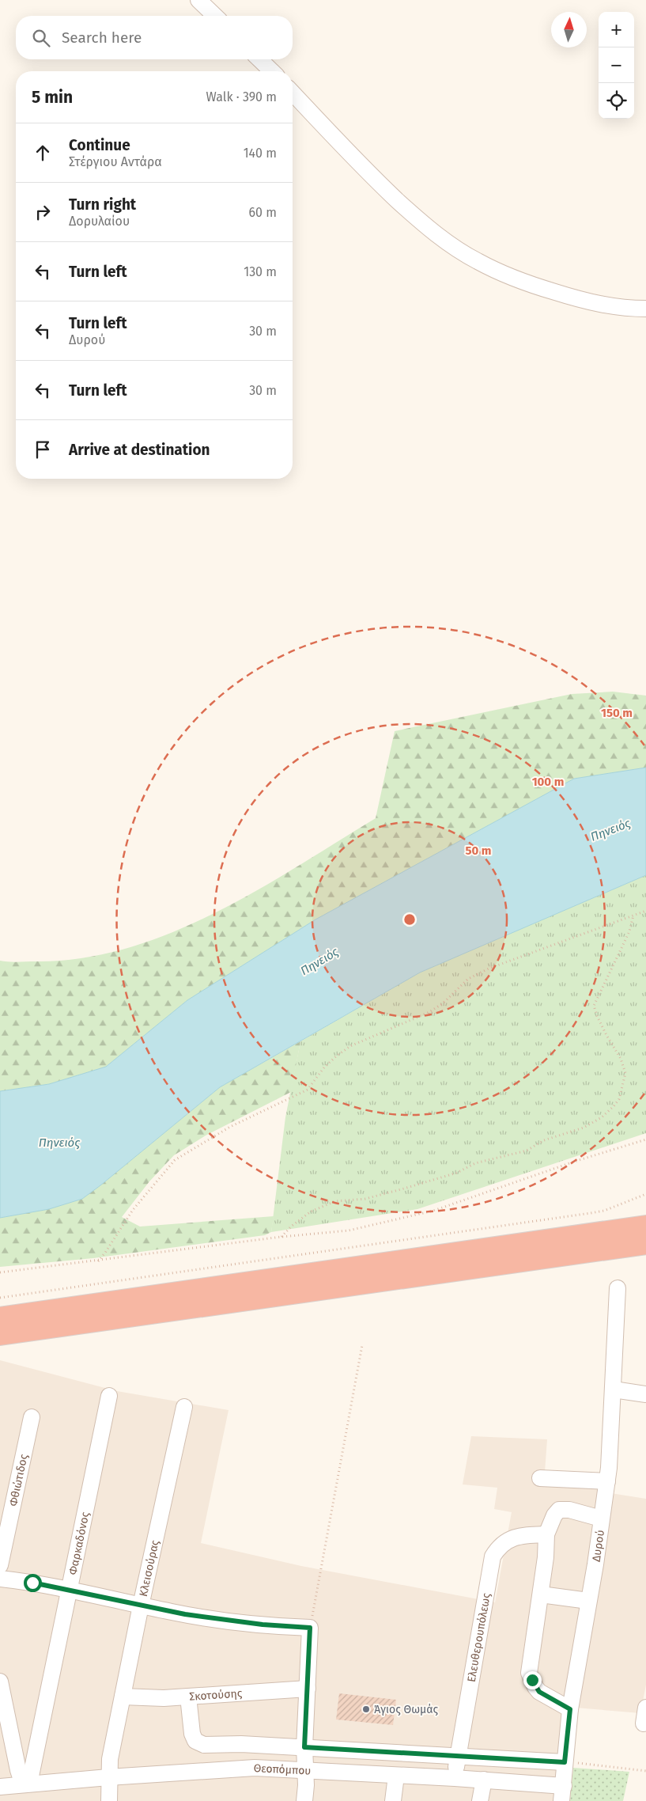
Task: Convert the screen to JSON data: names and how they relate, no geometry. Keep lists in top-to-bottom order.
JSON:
{
  "streets": {
    "street": [
      "Φθιώτιδος",
      "Φαρκαδόνος",
      "Δυρού",
      "Κλεισούρας",
      "Ελευθερουπόλεως",
      "Σκοτούσης",
      "Θεοπόμπου"
    ]
  },
  "crossings": [
    ["Φαρκαδόνος", "Θεοπόμπου"],
    ["Δυρού", "Θεοπόμπου"],
    ["Κλεισούρας", "Σκοτούσης"],
    ["Κλεισούρας", "Θεοπόμπου"],
    ["Ελευθερουπόλεως", "Θεοπόμπου"]
  ],
  "water": ["Πηνειός"],
  "places": ["Άγιος Θωμάς"],
  "north": "top",
  "page": {
    "map_buttons": ["+", "−"],
    "search": "Search here",
    "heading": ["5 min", "Walk · 390 m"],
    "list": [
      ["Continue", "Στέργιου Αντάρα", "140 m"],
      ["Turn right", "Δορυλαίου", "60 m"],
      ["Turn left", "130 m"],
      ["Turn left", "Δυρού", "30 m"],
      ["Turn left", "30 m"],
      "Arrive at destination"
    ]
  },
  "rings": ["150 m", "100 m", "50 m"]
}
